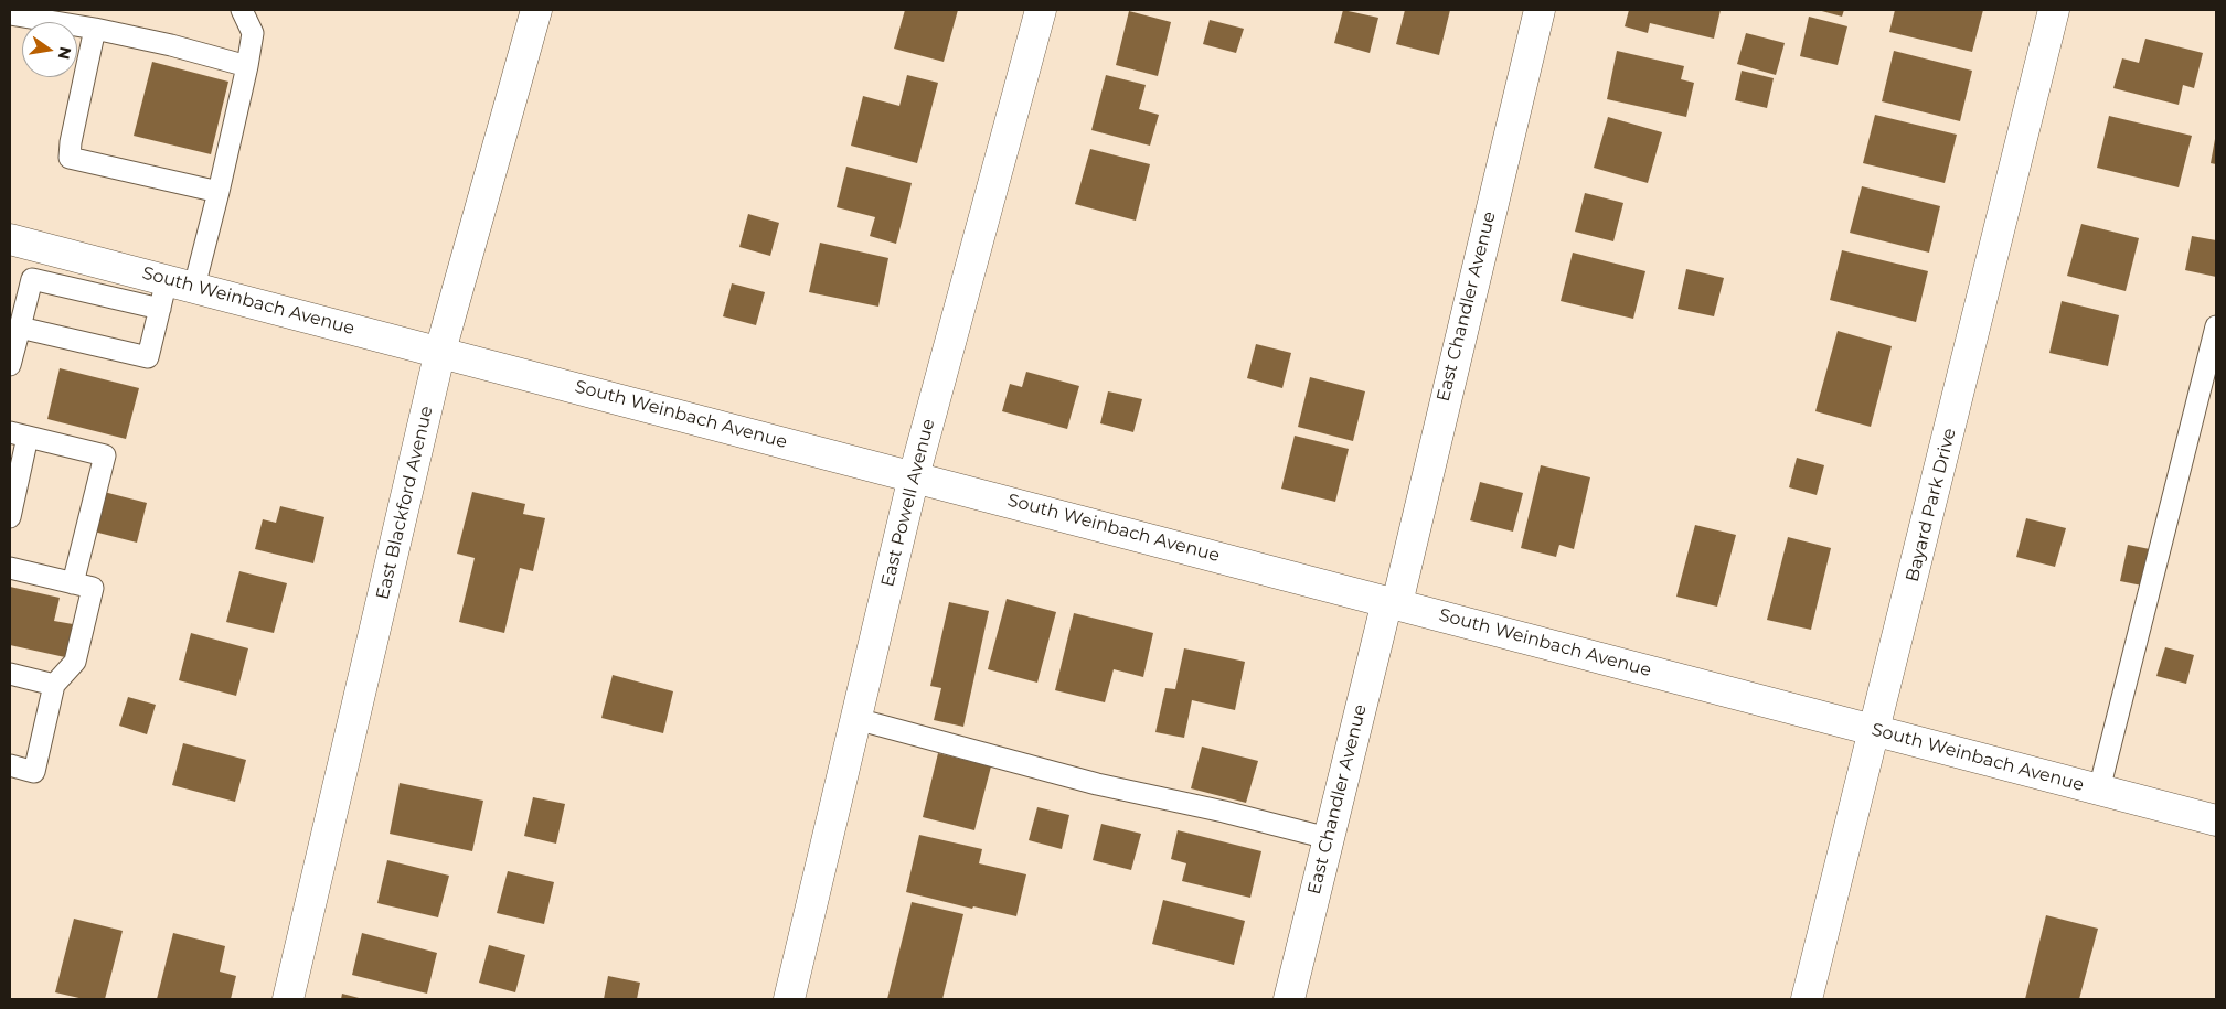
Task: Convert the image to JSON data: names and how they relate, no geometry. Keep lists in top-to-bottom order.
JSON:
{
  "streets": {
    "street": [
      "South Weinbach Avenue",
      "East Chandler Avenue",
      "East Blackford Avenue",
      "East Powell Avenue",
      "Bayard Park Drive"
    ]
  },
  "crossings": [
    ["South Weinbach Avenue", "East Chandler Avenue"],
    ["South Weinbach Avenue", "East Blackford Avenue"],
    ["South Weinbach Avenue", "East Powell Avenue"],
    ["South Weinbach Avenue", "Bayard Park Drive"]
  ],
  "north": "right"
}
